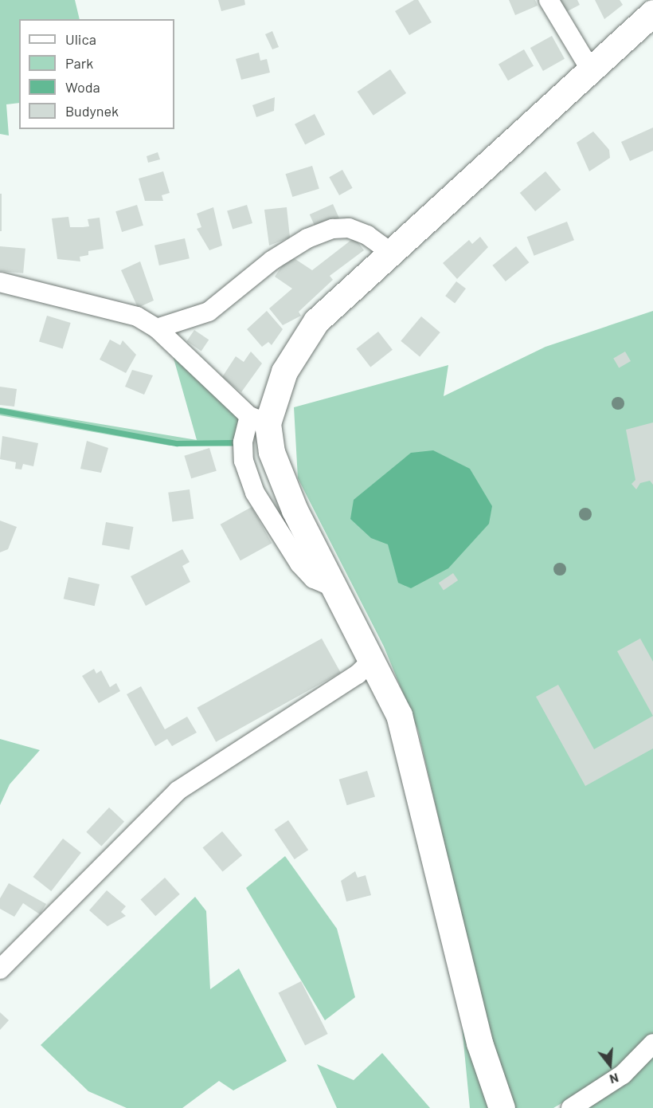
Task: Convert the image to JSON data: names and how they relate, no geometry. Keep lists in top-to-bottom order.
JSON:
{
  "legend": [
    "Ulica",
    "Park",
    "Woda",
    "Budynek"
  ],
  "north": "bottom"
}
